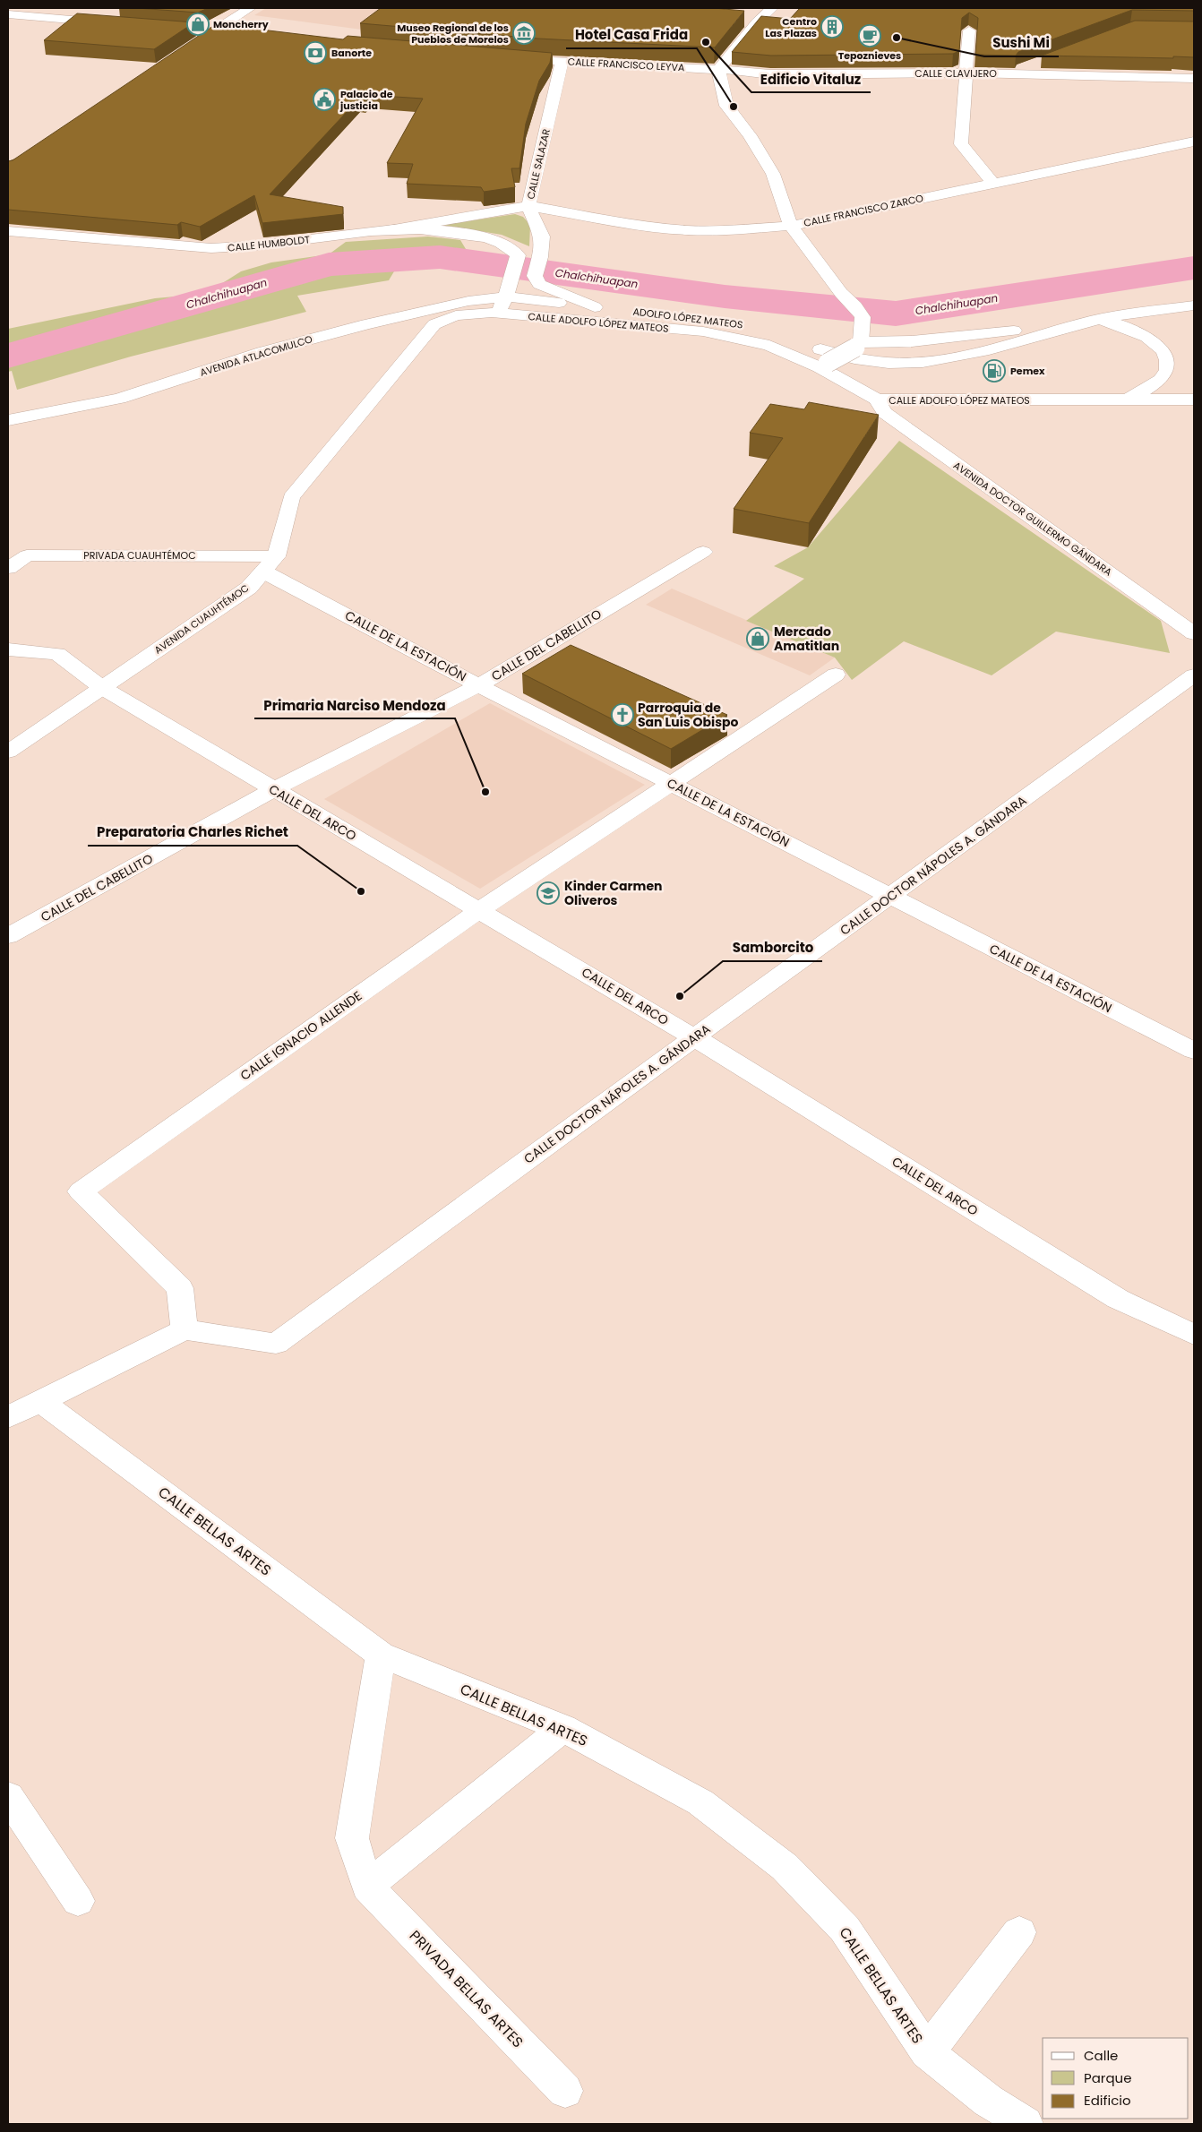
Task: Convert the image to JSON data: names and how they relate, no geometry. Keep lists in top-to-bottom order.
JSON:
{
  "streets": {
    "street": [
      "CALLE FRANCISCO LEYVA",
      "CALLE CLAVIJERO",
      "CALLE SALAZAR",
      "CALLE FRANCISCO ZARCO",
      "CALLE HUMBOLDT",
      "ADOLFO LÓPEZ MATEOS",
      "CALLE ADOLFO LÓPEZ MATEOS",
      "AVENIDA ATLACOMULCO",
      "AVENIDA DOCTOR GUILLERMO GÁNDARA",
      "PRIVADA CUAUHTÉMOC",
      "AVENIDA CUAUHTÉMOC",
      "CALLE DEL CABELLITO",
      "CALLE DE LA ESTACIÓN",
      "CALLE DEL ARCO",
      "CALLE DOCTOR NÁPOLES A. GÁNDARA",
      "CALLE IGNACIO ALLENDE",
      "CALLE BELLAS ARTES",
      "PRIVADA BELLAS ARTES"
    ]
  },
  "crossings": [
    ["CALLE FRANCISCO LEYVA", "CALLE CLAVIJERO"],
    ["CALLE FRANCISCO LEYVA", "CALLE SALAZAR"],
    ["CALLE SALAZAR", "CALLE FRANCISCO ZARCO"],
    ["CALLE SALAZAR", "CALLE HUMBOLDT"],
    ["CALLE SALAZAR", "ADOLFO LÓPEZ MATEOS"],
    ["CALLE FRANCISCO ZARCO", "CALLE HUMBOLDT"],
    ["ADOLFO LÓPEZ MATEOS", "AVENIDA ATLACOMULCO"],
    ["CALLE ADOLFO LÓPEZ MATEOS", "AVENIDA DOCTOR GUILLERMO GÁNDARA"],
    ["CALLE ADOLFO LÓPEZ MATEOS", "AVENIDA CUAUHTÉMOC"],
    ["PRIVADA CUAUHTÉMOC", "AVENIDA CUAUHTÉMOC"],
    ["PRIVADA CUAUHTÉMOC", "CALLE DE LA ESTACIÓN"],
    ["AVENIDA CUAUHTÉMOC", "CALLE DE LA ESTACIÓN"],
    ["AVENIDA CUAUHTÉMOC", "CALLE DEL ARCO"],
    ["CALLE DEL CABELLITO", "CALLE DE LA ESTACIÓN"],
    ["CALLE DEL CABELLITO", "CALLE DEL ARCO"],
    ["CALLE DE LA ESTACIÓN", "CALLE DOCTOR NÁPOLES A. GÁNDARA"],
    ["CALLE DE LA ESTACIÓN", "CALLE IGNACIO ALLENDE"],
    ["CALLE DEL ARCO", "CALLE DOCTOR NÁPOLES A. GÁNDARA"],
    ["CALLE DEL ARCO", "CALLE IGNACIO ALLENDE"],
    ["CALLE DOCTOR NÁPOLES A. GÁNDARA", "CALLE IGNACIO ALLENDE"],
    ["CALLE BELLAS ARTES", "PRIVADA BELLAS ARTES"]
  ],
  "water": ["Chalchihuapan"],
  "places": {
    "shop": ["Moncherry", "Mercado Amatitlan"],
    "building": ["Centro Las Plazas"],
    "museum": ["Museo Regional de los Pueblos de Morelos"],
    "cafe": ["Tepoznieves"],
    "other": [
      "Sushi Mi",
      "Edificio Vitaluz",
      "Hotel Casa Frida",
      "Primaria Narciso Mendoza",
      "Preparatoria Charles Richet",
      "Samborcito"
    ],
    "bank": ["Banorte"],
    "public building": ["Palacio de justicia"],
    "fuel station": ["Pemex"],
    "church": ["Parroquia de San Luis Obispo"],
    "school or university": ["Kinder Carmen Oliveros"]
  },
  "legend": ["Calle", "Parque", "Edificio"]
}
